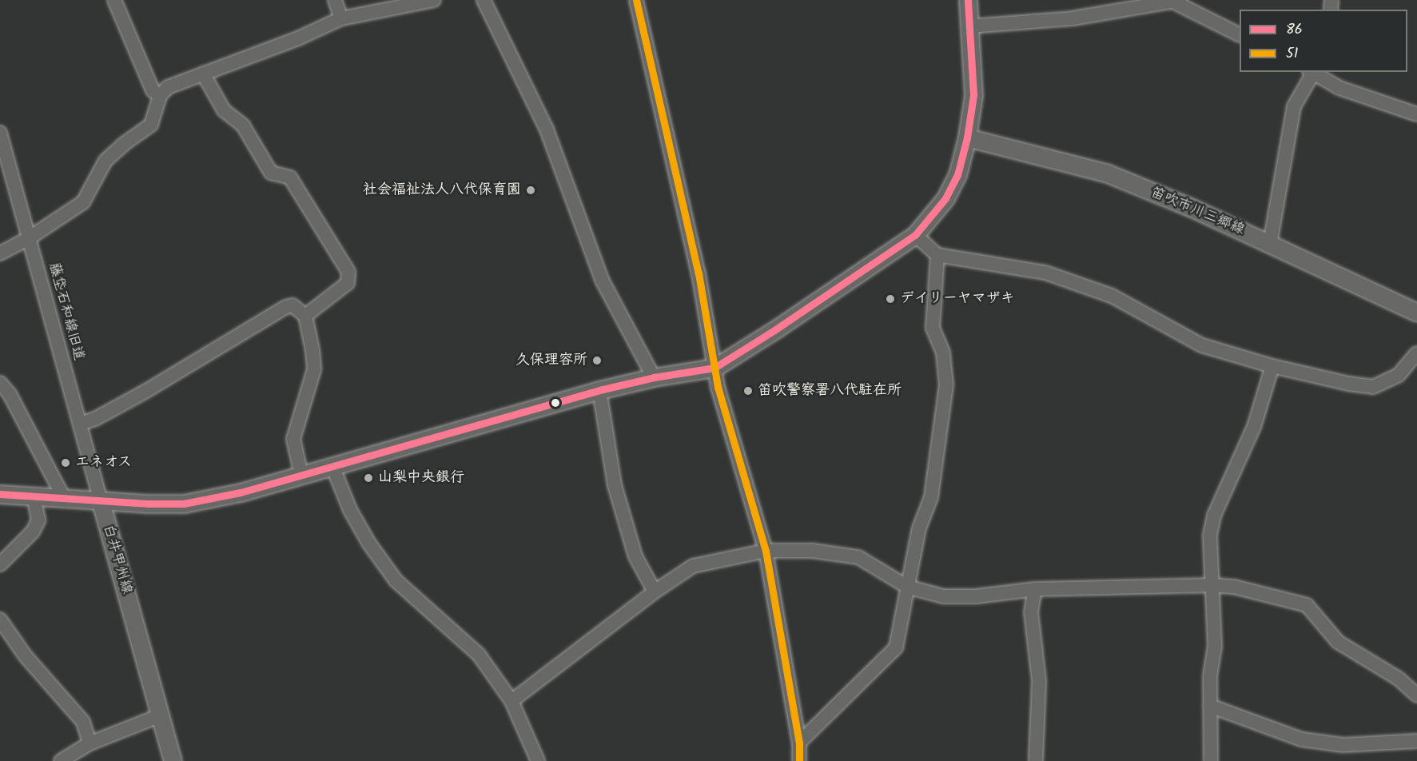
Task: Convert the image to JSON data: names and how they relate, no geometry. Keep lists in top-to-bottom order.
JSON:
{
  "streets": {
    "main road": ["笛吹市川三郷線", "白井甲州線"],
    "street": ["藤垈石和線旧道"]
  },
  "crossings": [
    ["藤垈石和線旧道", "白井甲州線"]
  ],
  "places": [
    "社会福祉法人八代保育園",
    "デイリーヤマザキ",
    "久保理容所",
    "笛吹警察署八代駐在所",
    "エネオス",
    "山梨中央銀行"
  ],
  "lines": ["transit line 86", "transit line 51"],
  "legend": ["86", "51"]
}
